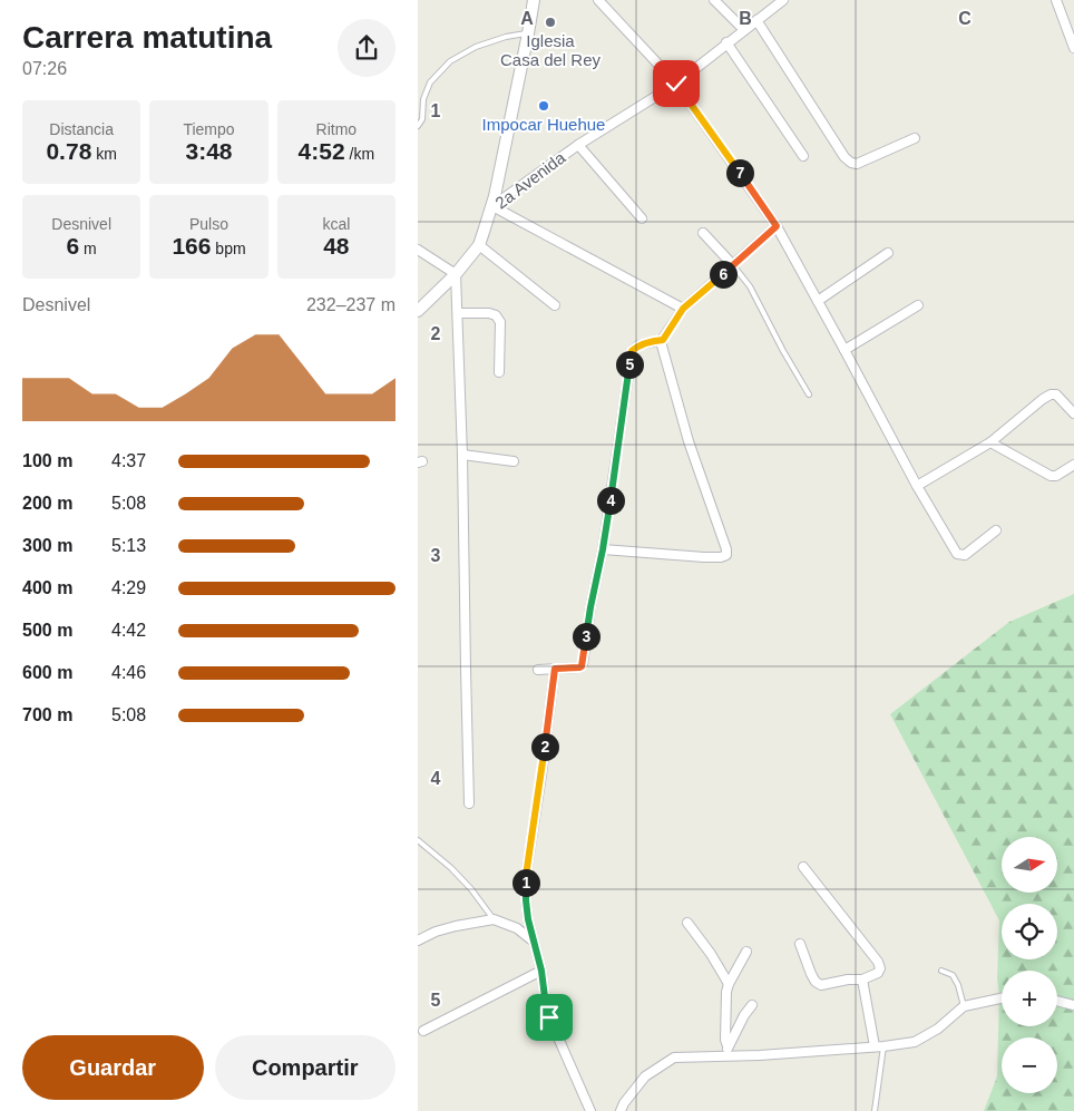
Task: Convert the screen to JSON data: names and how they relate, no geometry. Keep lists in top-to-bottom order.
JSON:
{
  "streets": {
    "street": ["2a Avenida"]
  },
  "places": ["Iglesia Casa del Rey", "Impocar Huehue"],
  "north": "right",
  "page": {
    "heading": ["Carrera matutina", "07:26"],
    "stats": [
      ["Distancia", "0.78 km"],
      ["Tiempo", "3:48"],
      ["Ritmo", "4:52 /km"],
      ["Desnivel", "6 m"],
      ["Pulso", "166 bpm"],
      ["kcal", "48"]
    ],
    "pins": [
      "7",
      "6",
      "5",
      "4",
      "3",
      "2",
      "1"
    ],
    "chart": ["Desnivel", "232–237 m"],
    "list": [
      {
        "name": "100 m",
        "note": "4:37"
      },
      {
        "name": "200 m",
        "note": "5:08"
      },
      {
        "name": "300 m",
        "note": "5:13"
      },
      {
        "name": "400 m",
        "note": "4:29"
      },
      {
        "name": "500 m",
        "note": "4:42"
      },
      {
        "name": "600 m",
        "note": "4:46"
      },
      {
        "name": "700 m",
        "note": "5:08"
      }
    ],
    "map_buttons": ["+", "−"],
    "buttons": ["Guardar", "Compartir"]
  },
  "grid": {
    "columns": ["A", "B", "C"],
    "rows": [
      "1",
      "2",
      "3",
      "4",
      "5"
    ]
  }
}
